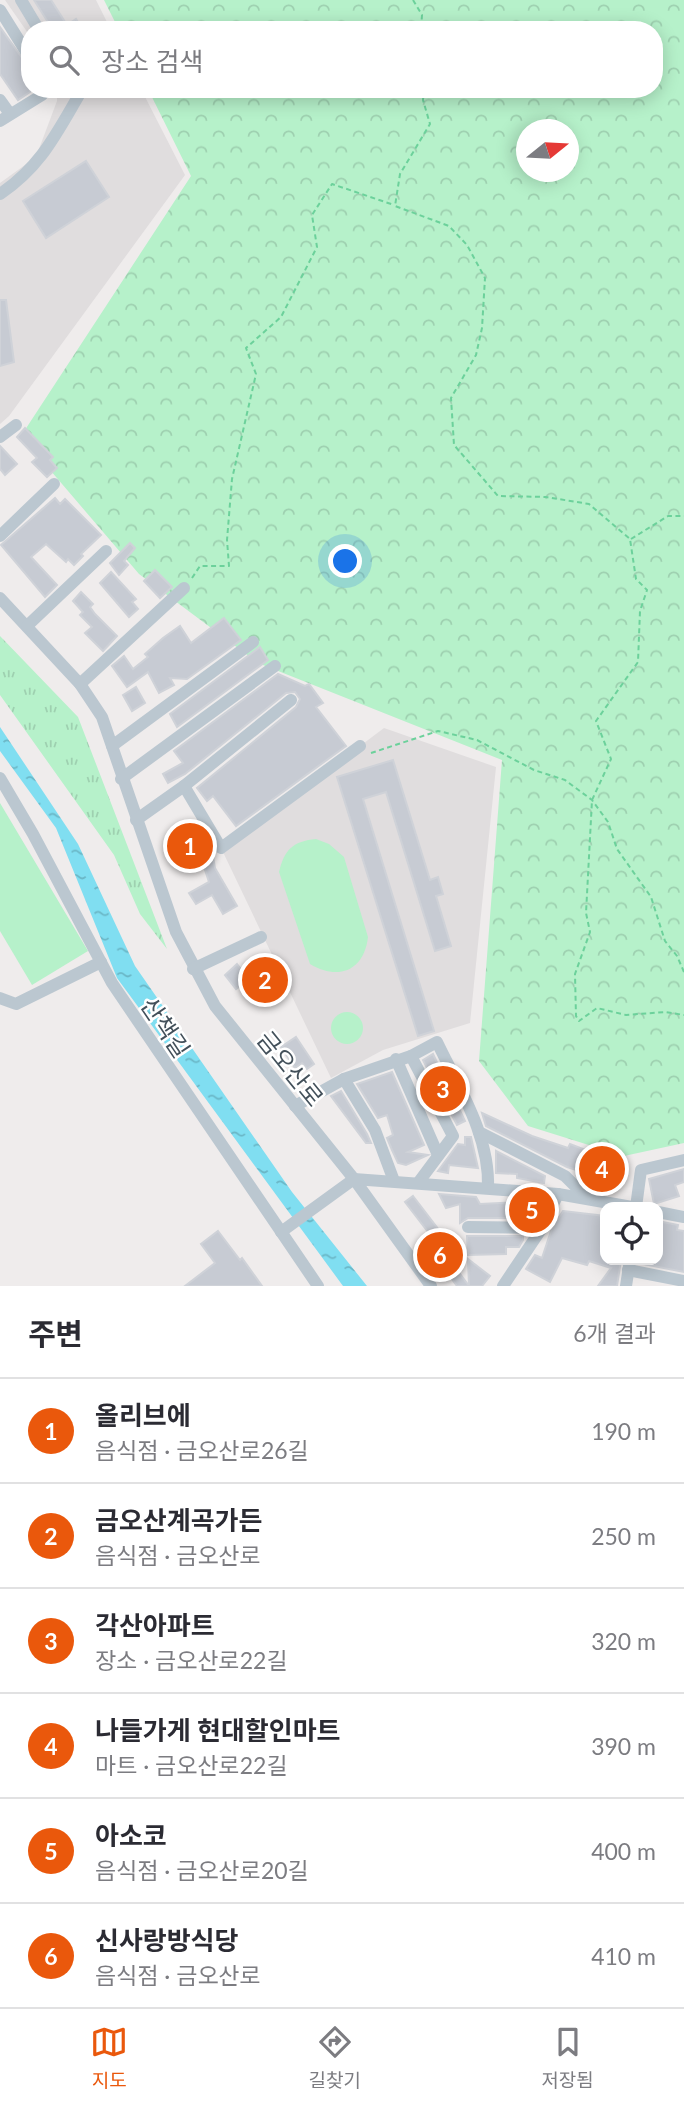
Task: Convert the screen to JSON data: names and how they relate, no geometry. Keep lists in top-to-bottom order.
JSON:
{
  "streets": {
    "street": ["산책길", "금오산로"]
  },
  "north": "right",
  "page": {
    "search": "장소 검색",
    "pins": [
      "1",
      "2",
      "3",
      "4",
      "5",
      "6"
    ],
    "heading": ["주변", "6개 결과"],
    "list": [
      {
        "mark": "1",
        "name": "올리브에",
        "note": "음식점 · 금오산로26길",
        "value": "190 m"
      },
      {
        "mark": "2",
        "name": "금오산계곡가든",
        "note": "음식점 · 금오산로",
        "value": "250 m"
      },
      {
        "mark": "3",
        "name": "각산아파트",
        "note": "장소 · 금오산로22길",
        "value": "320 m"
      },
      {
        "mark": "4",
        "name": "나들가게 현대할인마트",
        "note": "마트 · 금오산로22길",
        "value": "390 m"
      },
      {
        "mark": "5",
        "name": "아소코",
        "note": "음식점 · 금오산로20길",
        "value": "400 m"
      },
      {
        "mark": "6",
        "name": "신사랑방식당",
        "note": "음식점 · 금오산로",
        "value": "410 m"
      }
    ],
    "nav": ["지도", "길찾기", "저장됨"]
  }
}
